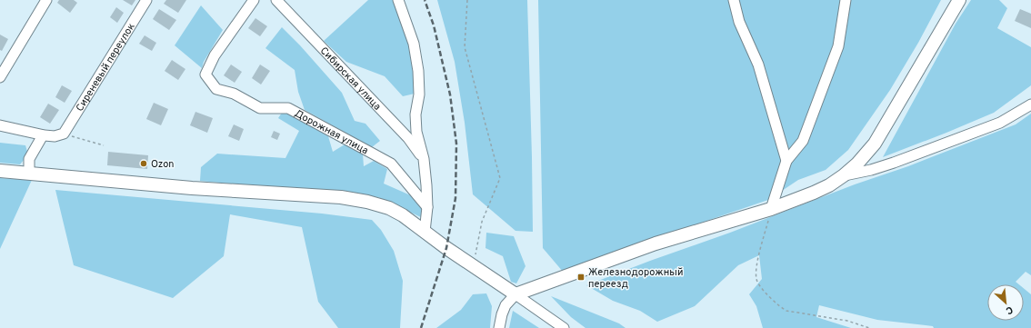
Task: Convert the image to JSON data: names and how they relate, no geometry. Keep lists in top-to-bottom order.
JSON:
{
  "streets": {
    "street": ["Сиреневый переулок", "Сибирская улица", "Дорожная улица"]
  },
  "places": {
    "other": ["Ozon"],
    "transit": ["Железнодорожный переезд"]
  },
  "north": "bottom right"
}
